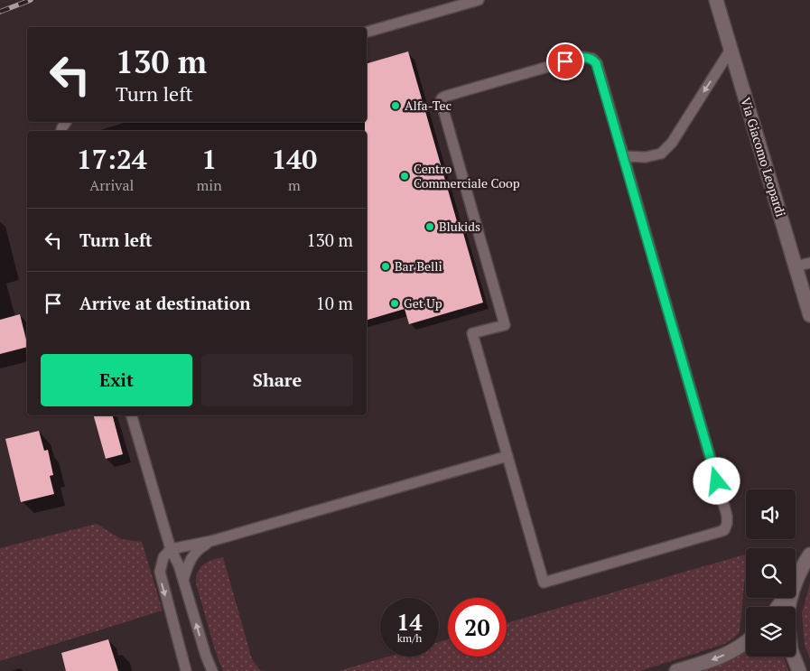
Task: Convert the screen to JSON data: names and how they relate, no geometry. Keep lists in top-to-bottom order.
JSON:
{
  "streets": {
    "main road": ["Via Giacomo Leopardi"]
  },
  "places": [
    "Alfa-Tec",
    "Centro Commerciale Coop",
    "Blukids",
    "Bar Belli",
    "Get Up"
  ],
  "page": {
    "turn": ["130 m", "Turn left"],
    "eta": [
      "17:24",
      "Arrival",
      "1",
      "min",
      "140",
      "m"
    ],
    "list": [
      {
        "name": "Turn left",
        "value": "130 m"
      },
      {
        "name": "Arrive at destination",
        "value": "10 m"
      }
    ],
    "buttons": ["Exit", "Share"],
    "speed": "14 km/h",
    "limit": "20"
  }
}
